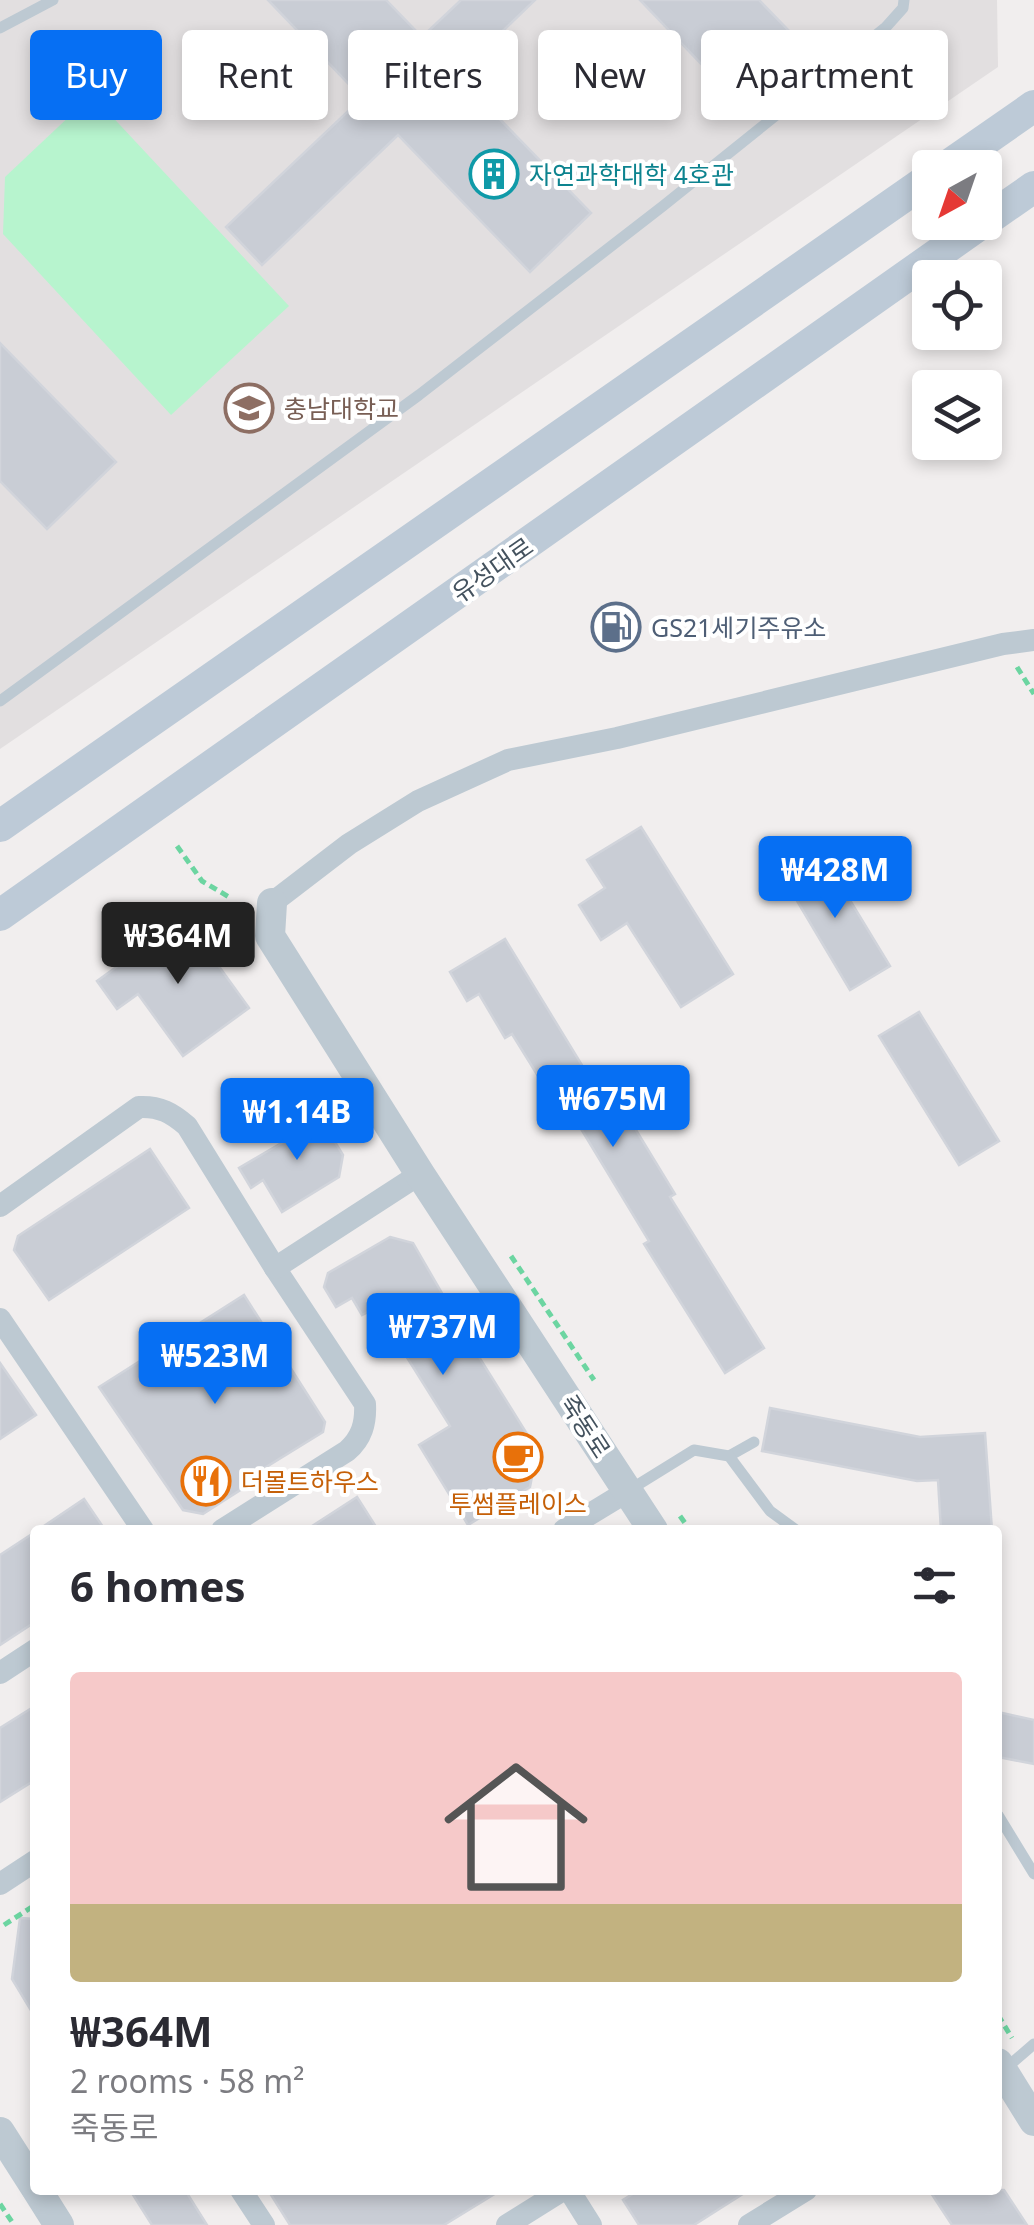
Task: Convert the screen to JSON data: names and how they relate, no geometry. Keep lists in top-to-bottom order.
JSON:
{
  "streets": {
    "main road": ["유성대로"],
    "street": ["죽동로"]
  },
  "places": {
    "building": ["자연과학대학 4호관"],
    "school or university": ["충남대학교"],
    "fuel station": ["GS21세기주유소"],
    "cafe": ["투썸플레이스"],
    "restaurant": ["더몰트하우스"]
  },
  "north": "bottom left",
  "page": {
    "chip": [
      "Buy",
      "Rent",
      "Filters",
      "New",
      "Apartment"
    ],
    "price": [
      "₩428M",
      "₩364M",
      "₩675M",
      "₩1.14B",
      "₩737M",
      "₩523M"
    ],
    "heading": "6 homes",
    "list": [
      {
        "name": "₩364M",
        "note": "2 rooms · 58 m² · 죽동로"
      }
    ]
  }
}
